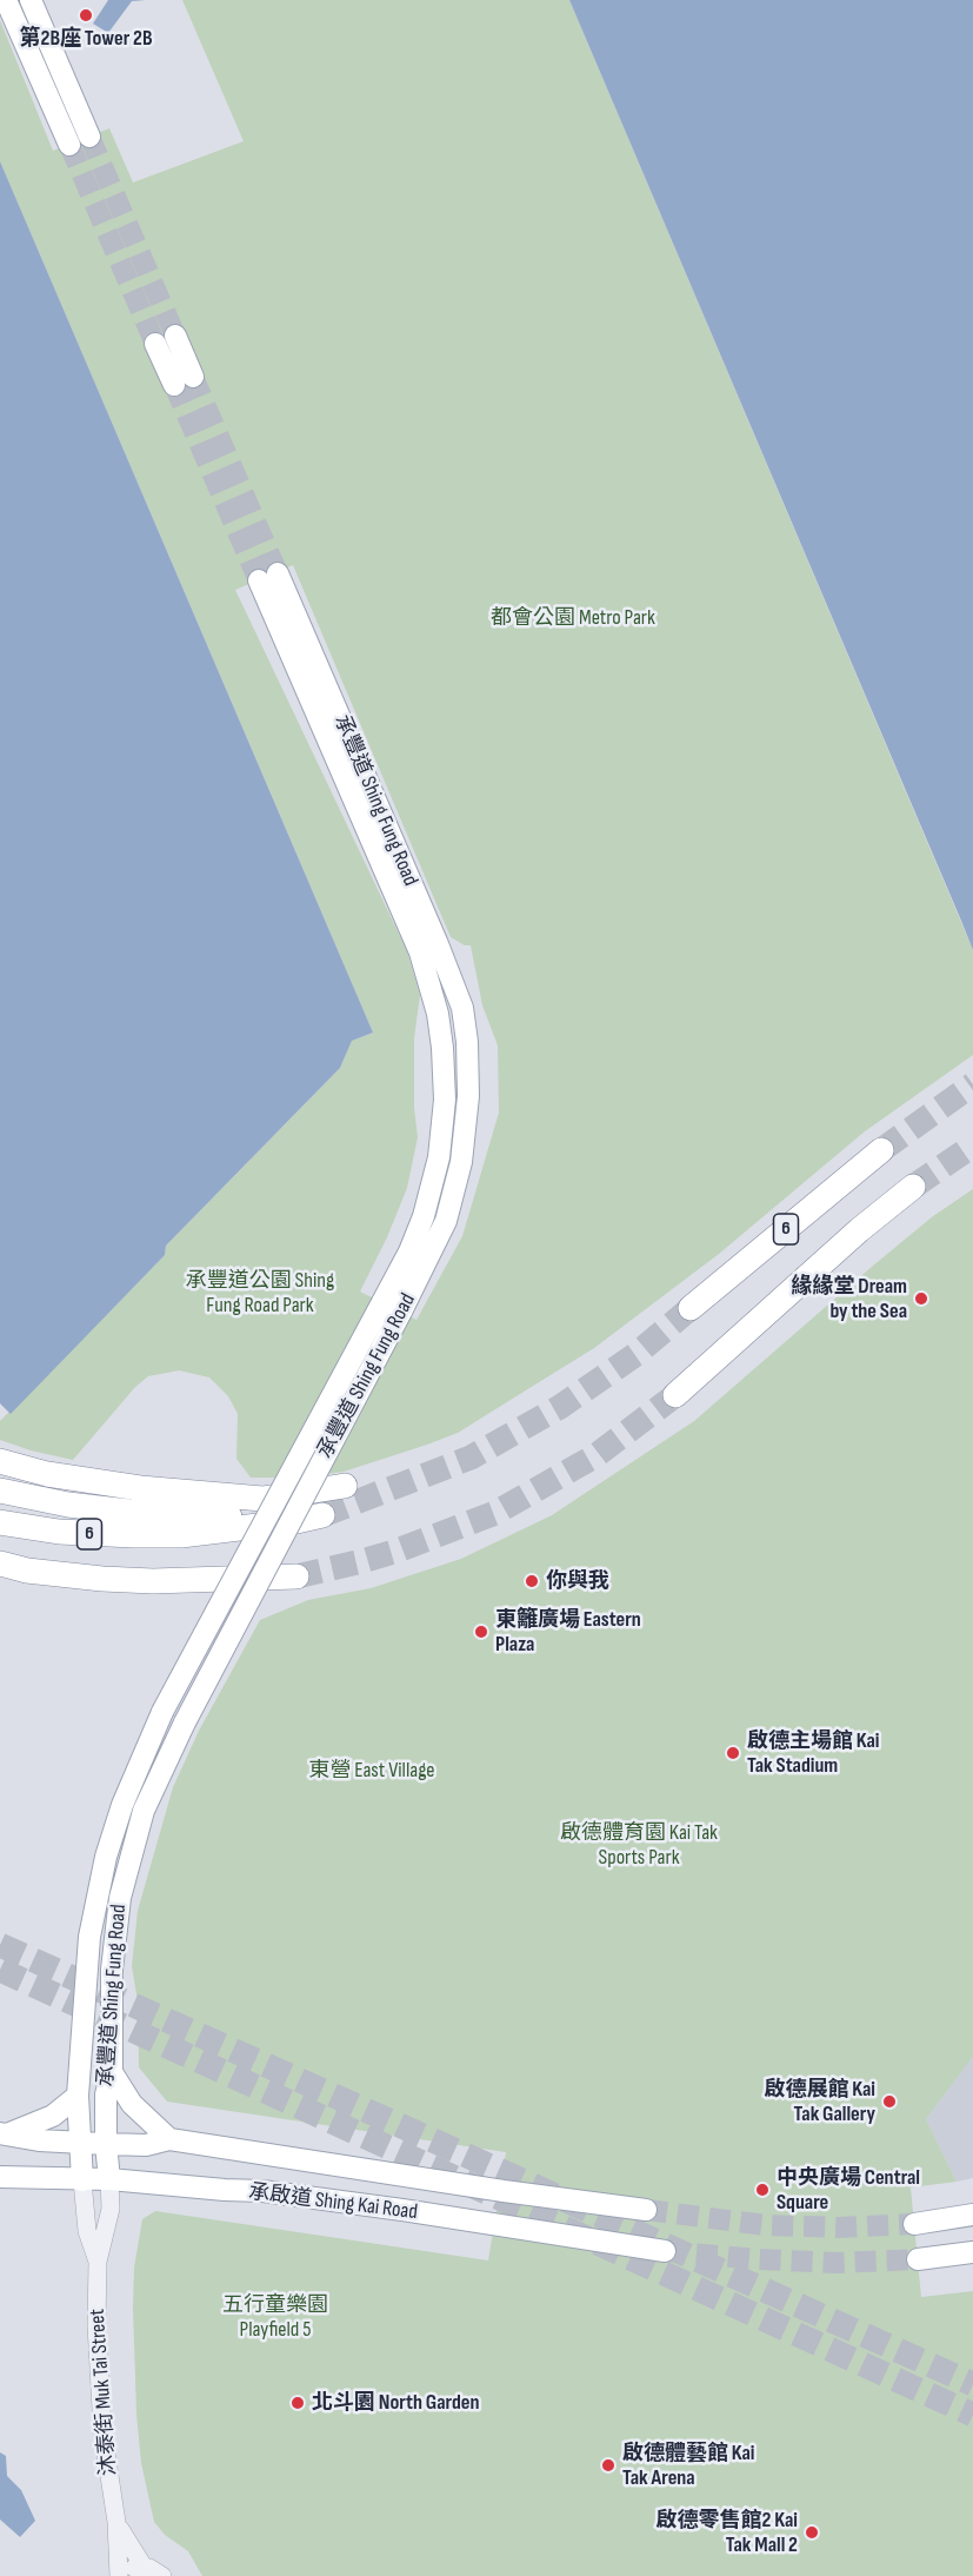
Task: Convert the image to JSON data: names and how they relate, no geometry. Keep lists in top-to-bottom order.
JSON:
{
  "streets": {
    "highway": ["6"],
    "main road": ["承豐道 Shing Fung Road", "承啟道 Shing Kai Road"],
    "street": ["沐泰街 Muk Tai Street"]
  },
  "crossings": [
    ["承豐道 Shing Fung Road", "承啟道 Shing Kai Road"],
    ["承豐道 Shing Fung Road", "沐泰街 Muk Tai Street"],
    ["承啟道 Shing Kai Road", "沐泰街 Muk Tai Street"]
  ],
  "parks": [
    "都會公園 Metro Park",
    "承豐道公園 Shing Fung Road Park",
    "東營 East Village",
    "啟德體育園 Kai Tak Sports Park",
    "五行童樂園 Playfield 5"
  ],
  "places": [
    "第2B座 Tower 2B",
    "緣緣堂 Dream by the Sea",
    "你與我",
    "東籬廣場 Eastern Plaza",
    "啟德主場館 Kai Tak Stadium",
    "啟德展館 Kai Tak Gallery",
    "中央廣場 Central Square",
    "北斗園 North Garden",
    "啟德體藝館 Kai Tak Arena",
    "啟德零售館2 Kai Tak Mall 2"
  ]
}
